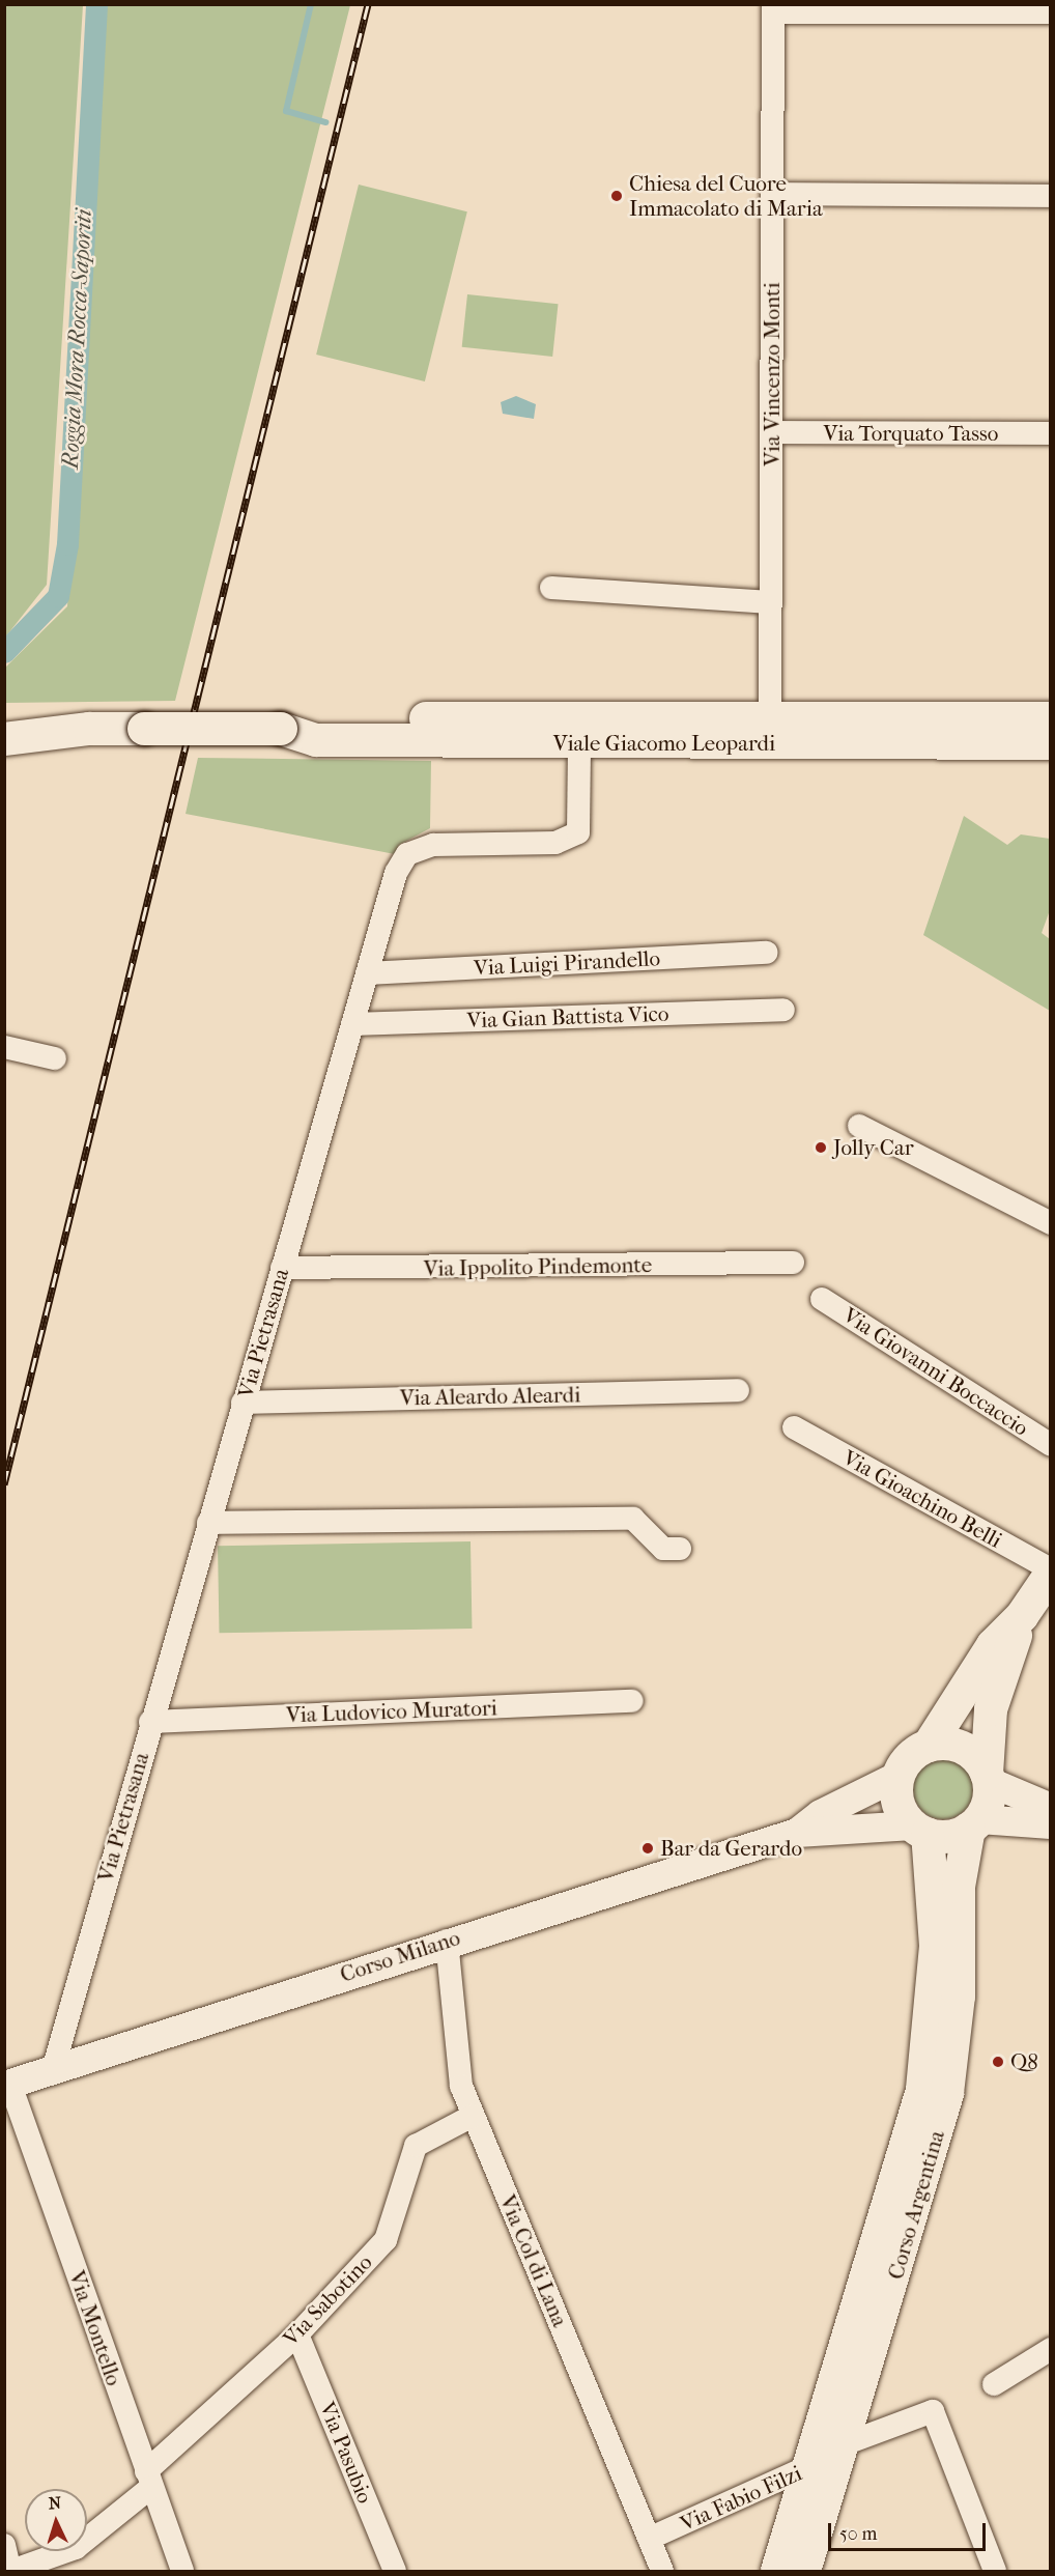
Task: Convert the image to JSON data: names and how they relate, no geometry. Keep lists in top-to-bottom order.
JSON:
{
  "streets": {
    "main road": ["Viale Giacomo Leopardi", "Corso Argentina"],
    "street": [
      "Via Vincenzo Monti",
      "Via Torquato Tasso",
      "Via Luigi Pirandello",
      "Via Gian Battista Vico",
      "Via Ippolito Pindemonte",
      "Via Pietrasana",
      "Via Giovanni Boccaccio",
      "Via Aleardo Aleardi",
      "Via Gioachino Belli",
      "Via Ludovico Muratori",
      "Corso Milano",
      "Via Col di Lana",
      "Via Sabotino",
      "Via Montello",
      "Via Pasubio",
      "Via Fabio Filzi"
    ]
  },
  "crossings": [
    ["Via Vincenzo Monti", "Via Torquato Tasso"],
    ["Via Vincenzo Monti", "Viale Giacomo Leopardi"],
    ["Viale Giacomo Leopardi", "Via Pietrasana"],
    ["Via Luigi Pirandello", "Via Pietrasana"],
    ["Via Gian Battista Vico", "Via Pietrasana"],
    ["Via Ippolito Pindemonte", "Via Pietrasana"],
    ["Via Pietrasana", "Via Aleardo Aleardi"],
    ["Via Pietrasana", "Via Ludovico Muratori"],
    ["Via Pietrasana", "Corso Milano"],
    ["Corso Milano", "Corso Argentina"],
    ["Corso Milano", "Via Col di Lana"],
    ["Corso Milano", "Via Montello"],
    ["Corso Argentina", "Via Fabio Filzi"],
    ["Via Col di Lana", "Via Sabotino"],
    ["Via Col di Lana", "Via Fabio Filzi"],
    ["Via Sabotino", "Via Montello"],
    ["Via Sabotino", "Via Pasubio"]
  ],
  "water": ["Roggia Mora Rocca-Saporiti"],
  "places": [
    "Chiesa del Cuore Immacolato di Maria",
    "Jolly Car",
    "Bar da Gerardo",
    "Q8"
  ],
  "scale_bar": "50 m",
  "north": "top"
}
